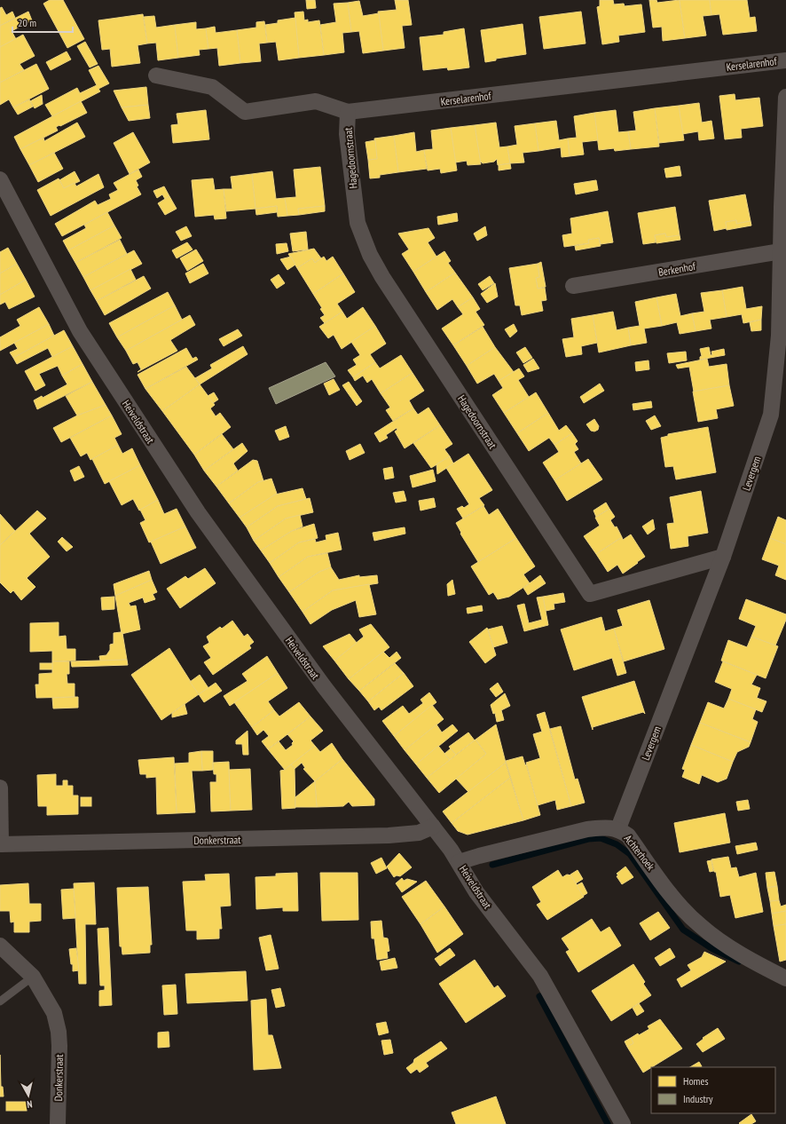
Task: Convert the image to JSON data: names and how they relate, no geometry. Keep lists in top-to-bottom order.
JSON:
{
  "streets": {
    "street": [
      "Kerselarenhof",
      "Hagedoornstraat",
      "Berkenhof",
      "Heiveldstraat",
      "Levergem",
      "Donkerstraat",
      "Achterhoek"
    ]
  },
  "crossings": [
    ["Kerselarenhof", "Hagedoornstraat"],
    ["Hagedoornstraat", "Levergem"],
    ["Berkenhof", "Levergem"],
    ["Heiveldstraat", "Donkerstraat"],
    ["Heiveldstraat", "Achterhoek"],
    ["Levergem", "Achterhoek"]
  ],
  "legend": ["Homes", "Industry"],
  "scale_bar": "20 m",
  "north": "bottom"
}
